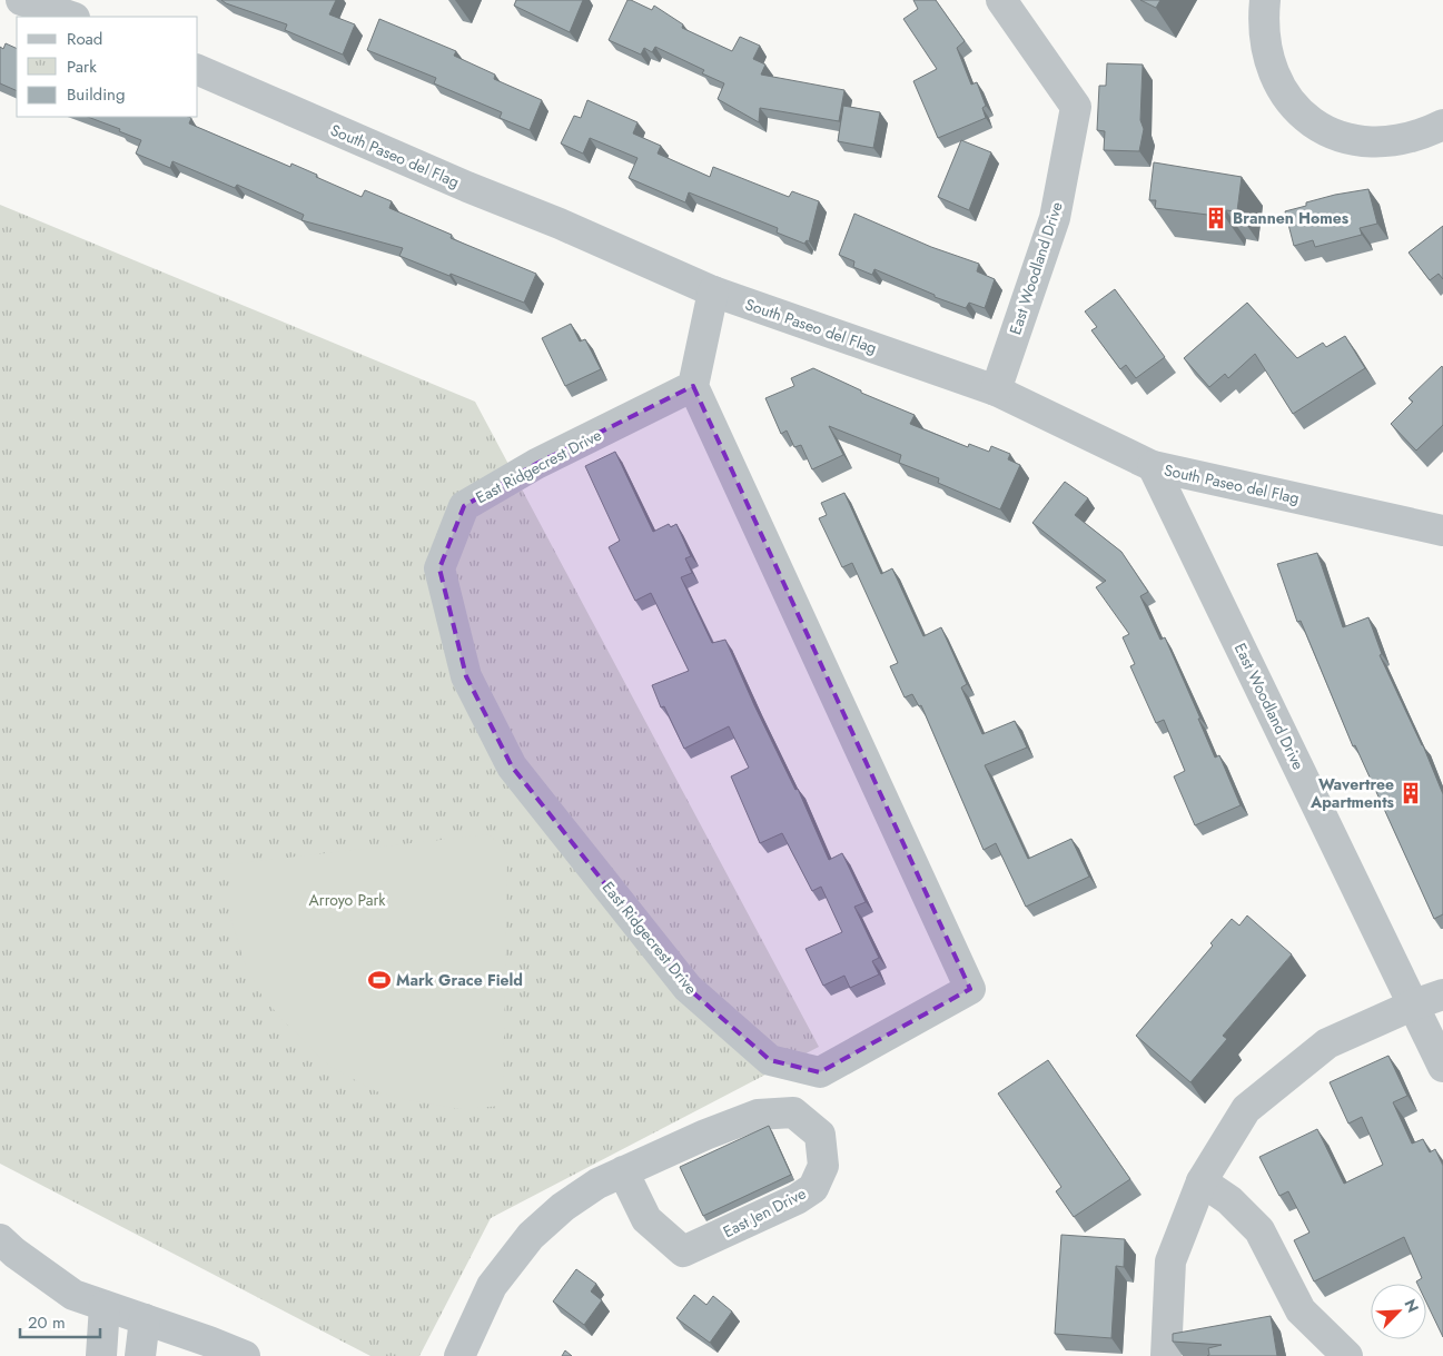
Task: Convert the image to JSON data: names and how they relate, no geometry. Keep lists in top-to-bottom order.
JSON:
{
  "streets": {
    "street": [
      "South Paseo del Flag",
      "East Woodland Drive",
      "East Ridgecrest Drive",
      "East Jen Drive"
    ]
  },
  "crossings": [
    ["South Paseo del Flag", "East Woodland Drive"]
  ],
  "parks": ["Arroyo Park"],
  "places": {
    "building": ["Brannen Homes", "Wavertree Apartments"],
    "sports": ["Mark Grace Field"]
  },
  "legend": ["Road", "Park", "Building"],
  "scale_bar": "20 m",
  "north": "top right"
}
